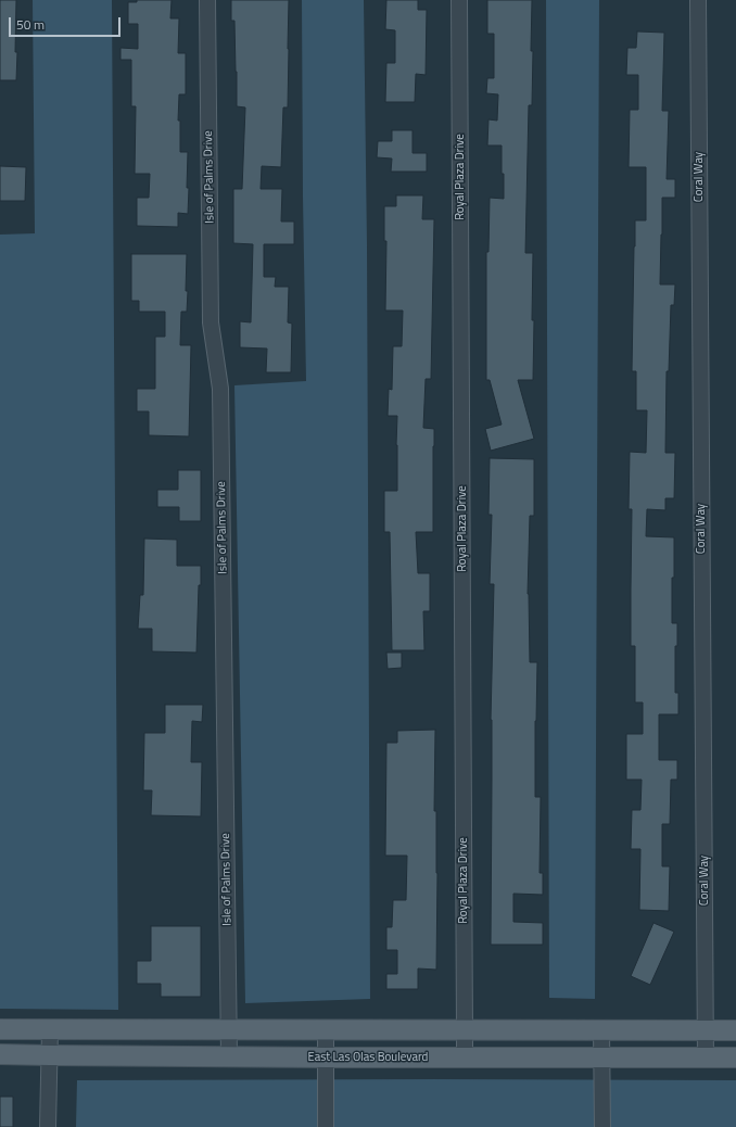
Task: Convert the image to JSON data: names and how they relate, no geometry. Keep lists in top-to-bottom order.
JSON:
{
  "streets": {
    "main road": ["East Las Olas Boulevard"],
    "street": ["Isle of Palms Drive", "Royal Plaza Drive", "Coral Way"]
  },
  "crossings": [
    ["Isle of Palms Drive", "East Las Olas Boulevard"],
    ["Royal Plaza Drive", "East Las Olas Boulevard"],
    ["Coral Way", "East Las Olas Boulevard"]
  ],
  "scale_bar": "50 m"
}
